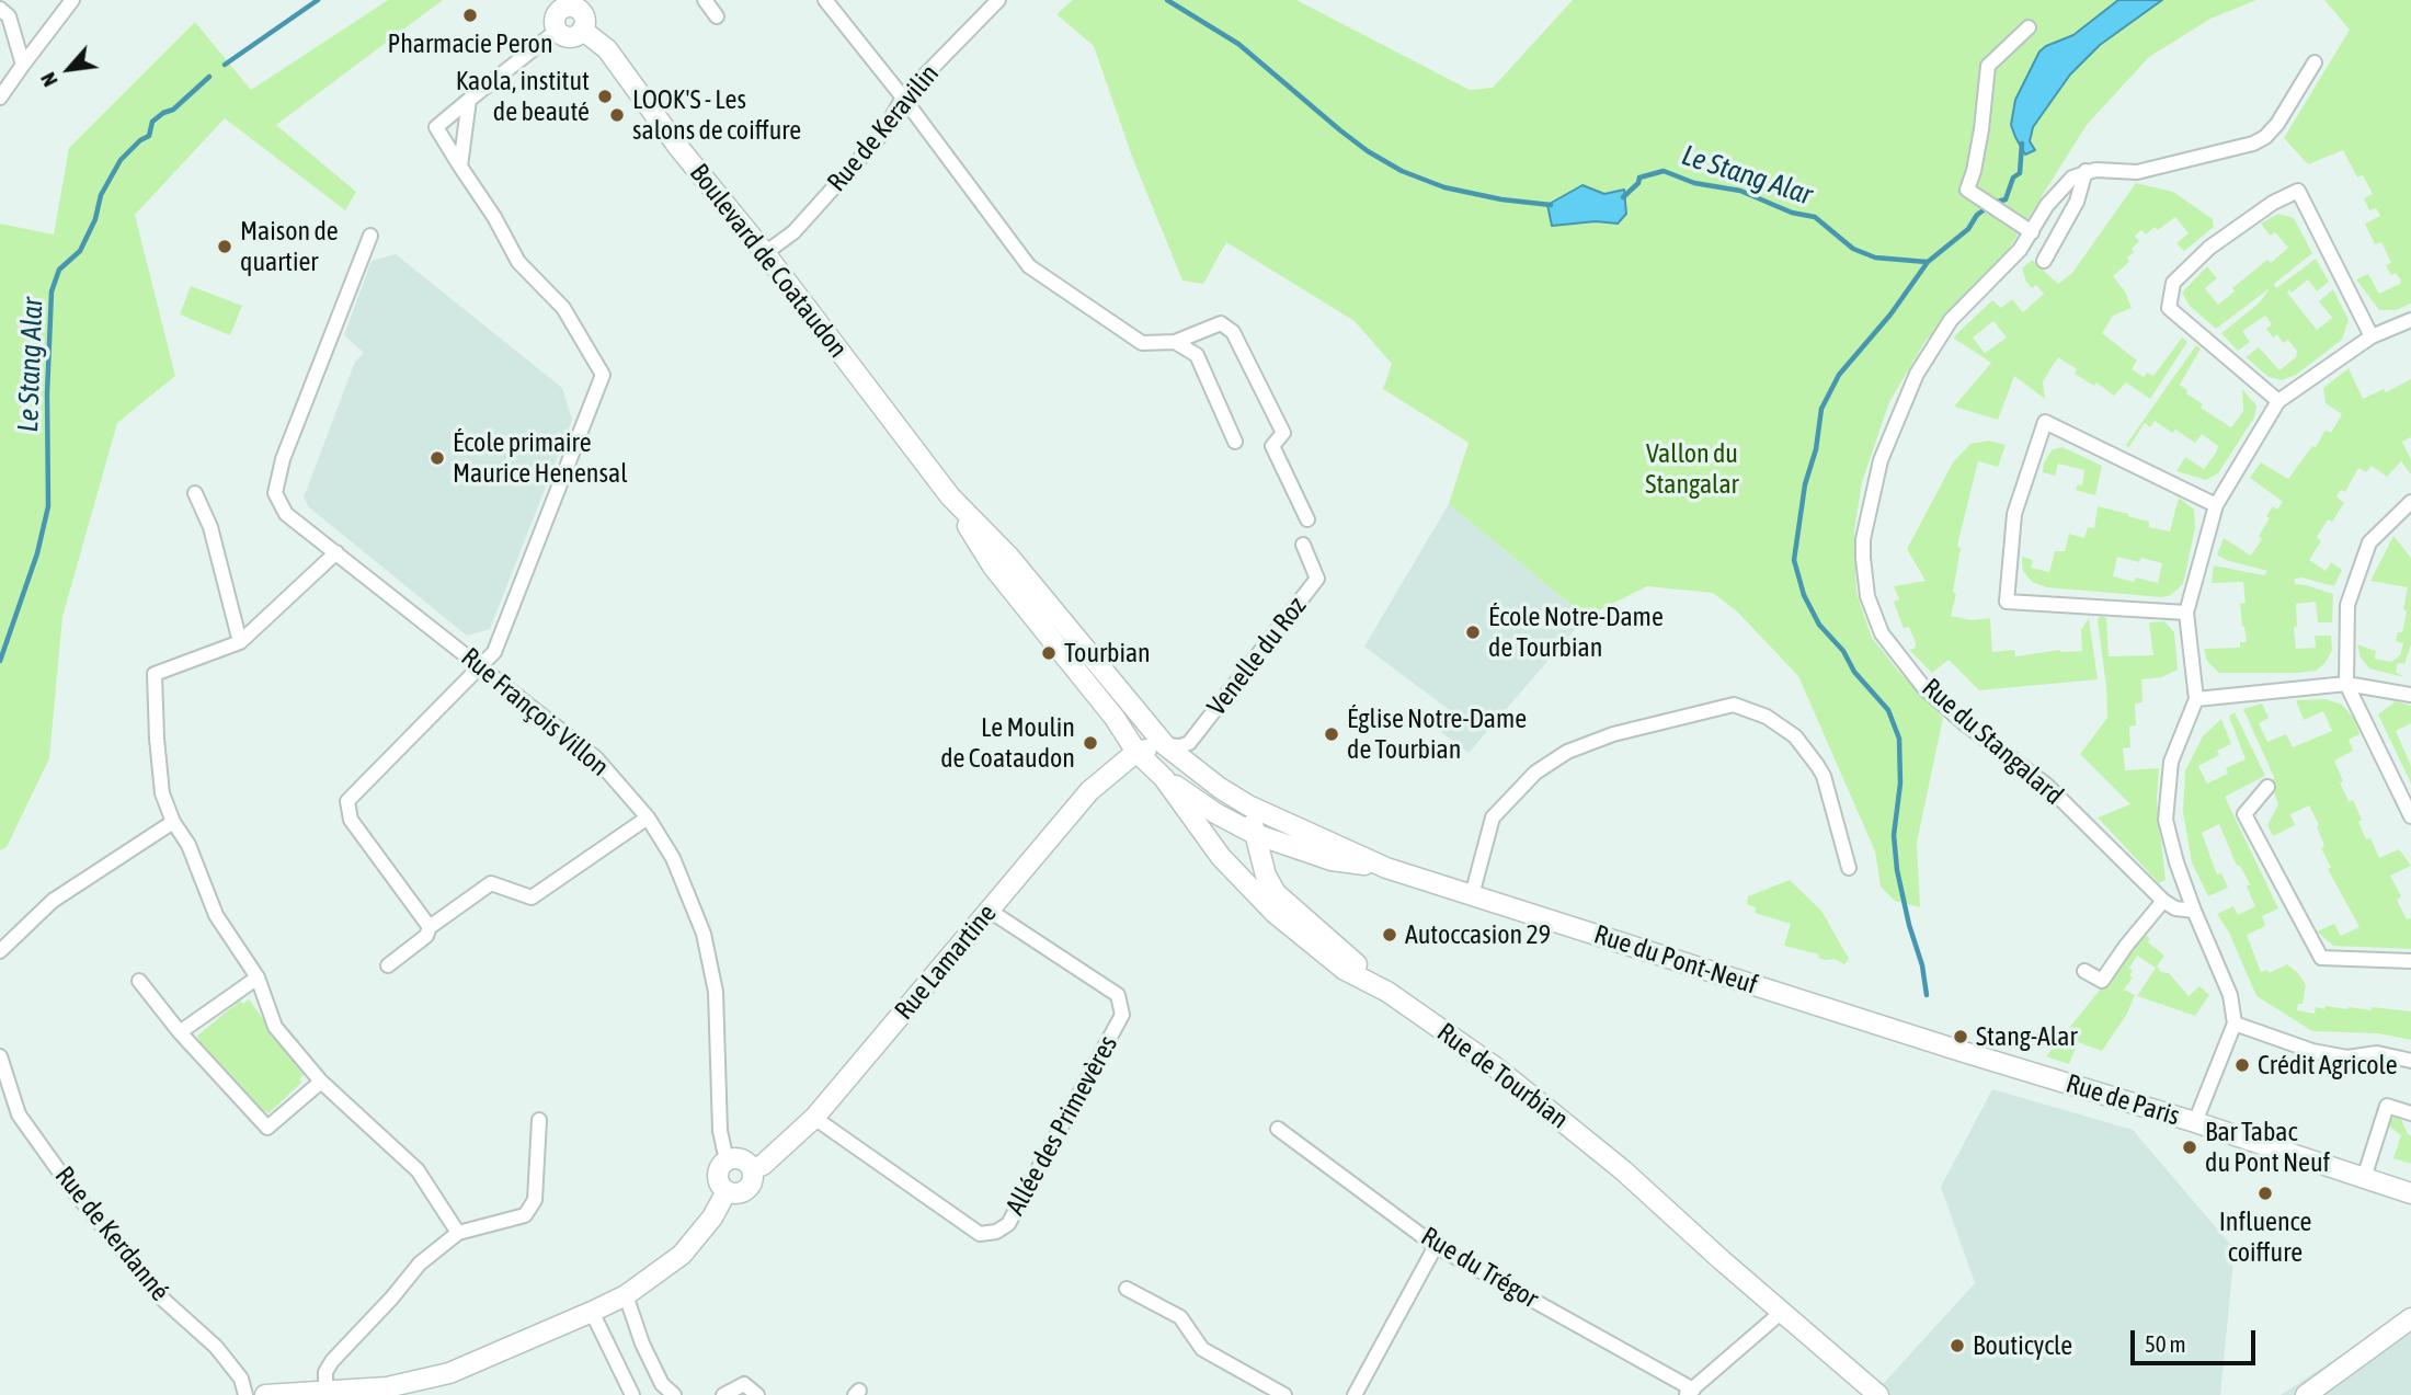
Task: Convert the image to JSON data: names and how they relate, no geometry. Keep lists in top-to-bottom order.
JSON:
{
  "streets": {
    "main road": [
      "Boulevard de Coataudon",
      "Rue du Pont-Neuf",
      "Rue Lamartine",
      "Rue de Tourbian",
      "Rue de Paris"
    ],
    "street": [
      "Rue de Keravilin",
      "Venelle du Roz",
      "Rue François Villon",
      "Rue du Stangalard",
      "Allée des Primevères",
      "Rue de Kerdanné",
      "Rue du Trégor"
    ]
  },
  "crossings": [
    ["Rue de Keravilin", "Boulevard de Coataudon"],
    ["Boulevard de Coataudon", "Venelle du Roz"],
    ["Boulevard de Coataudon", "Rue du Pont-Neuf"],
    ["Boulevard de Coataudon", "Rue Lamartine"],
    ["Boulevard de Coataudon", "Rue de Tourbian"],
    ["Venelle du Roz", "Rue du Pont-Neuf"],
    ["Rue François Villon", "Rue Lamartine"],
    ["Rue du Pont-Neuf", "Rue de Tourbian"],
    ["Rue du Pont-Neuf", "Rue de Paris"],
    ["Rue Lamartine", "Rue de Tourbian"],
    ["Rue Lamartine", "Allée des Primevères"]
  ],
  "water": ["Le Stang Alar"],
  "parks": ["Vallon du Stangalar"],
  "places": [
    "Pharmacie Peron",
    "Kaola, institut de beauté",
    "LOOK'S - Les salons de coiffure",
    "Maison de quartier",
    "École primaire Maurice Henensal",
    "École Notre-Dame de Tourbian",
    "Tourbian",
    "Église Notre-Dame de Tourbian",
    "Le Moulin de Coataudon",
    "Autoccasion 29",
    "Stang-Alar",
    "Crédit Agricole",
    "Bar Tabac du Pont Neuf",
    "Influence coiffure",
    "Bouticycle"
  ],
  "scale_bar": "50 m",
  "north": "bottom left"
}
